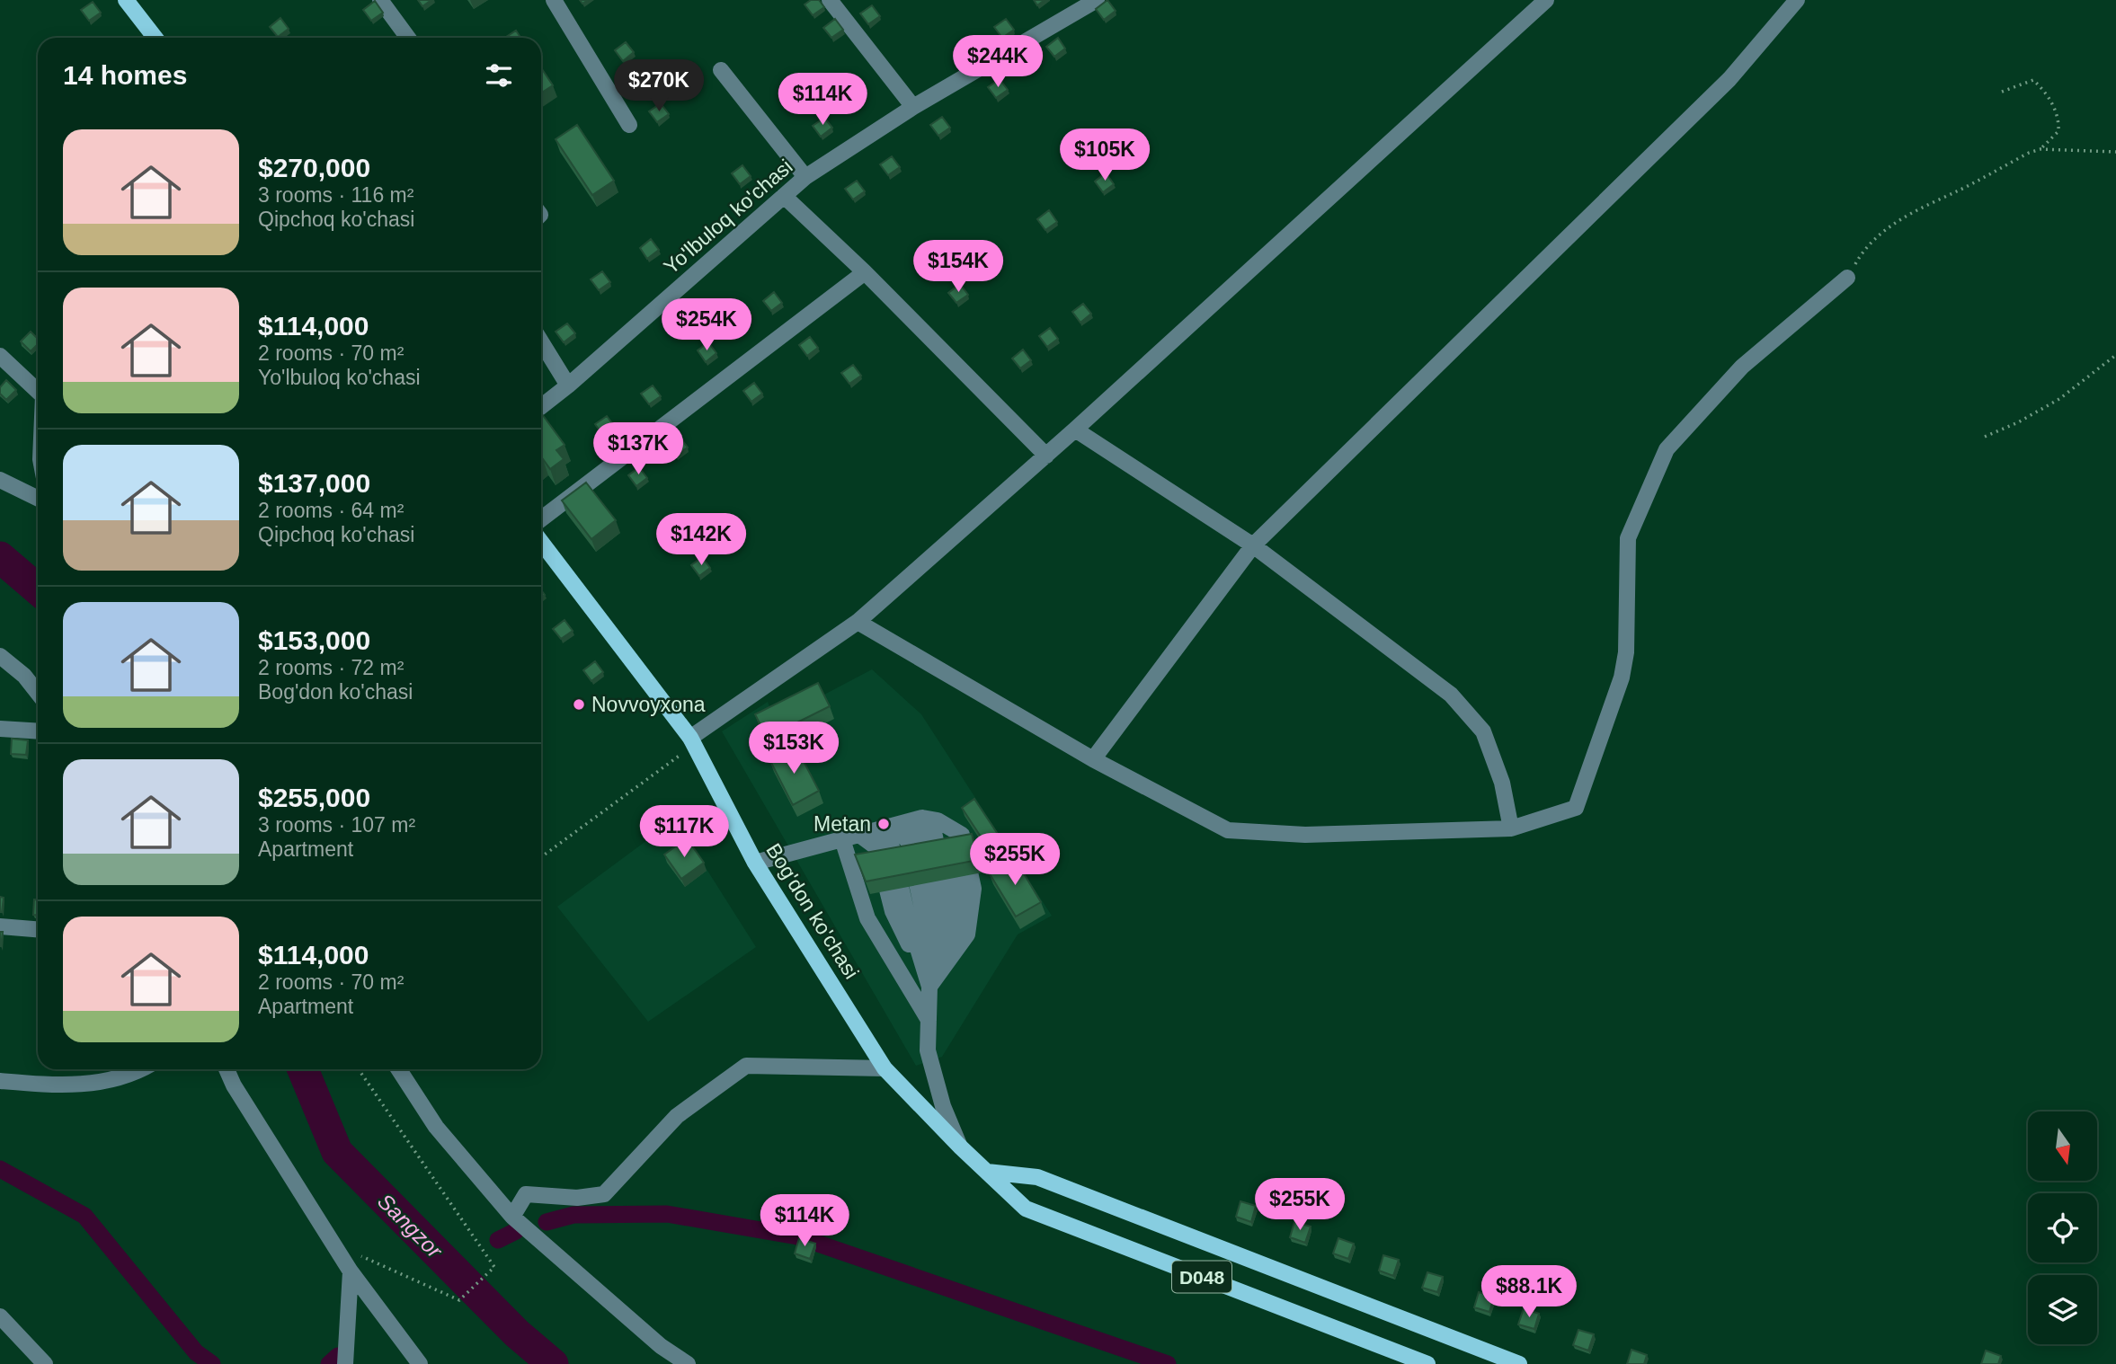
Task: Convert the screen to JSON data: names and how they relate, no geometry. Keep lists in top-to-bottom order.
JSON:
{
  "streets": {
    "main road": ["Bog'don ko'chasi", "D048"],
    "street": ["Yo'lbuloq ko'chasi"]
  },
  "crossings": [
    ["Bog'don ko'chasi", "D048"]
  ],
  "water": ["Sangzor"],
  "places": ["Novvoyxona", "Metan"],
  "north": "bottom",
  "page": {
    "price": [
      "$244K",
      "$270K",
      "$114K",
      "$105K",
      "$154K",
      "$254K",
      "$137K",
      "$142K",
      "$153K",
      "$117K",
      "$255K",
      "$255K",
      "$114K",
      "$88.1K"
    ],
    "heading": "14 homes",
    "list": [
      {
        "name": "$270,000",
        "note": "3 rooms · 116 m² · Qipchoq ko'chasi"
      },
      {
        "name": "$114,000",
        "note": "2 rooms · 70 m² · Yo'lbuloq ko'chasi"
      },
      {
        "name": "$137,000",
        "note": "2 rooms · 64 m² · Qipchoq ko'chasi"
      },
      {
        "name": "$153,000",
        "note": "2 rooms · 72 m² · Bog'don ko'chasi"
      },
      {
        "name": "$255,000",
        "note": "3 rooms · 107 m² · Apartment"
      },
      {
        "name": "$114,000",
        "note": "2 rooms · 70 m² · Apartment"
      }
    ]
  }
}
